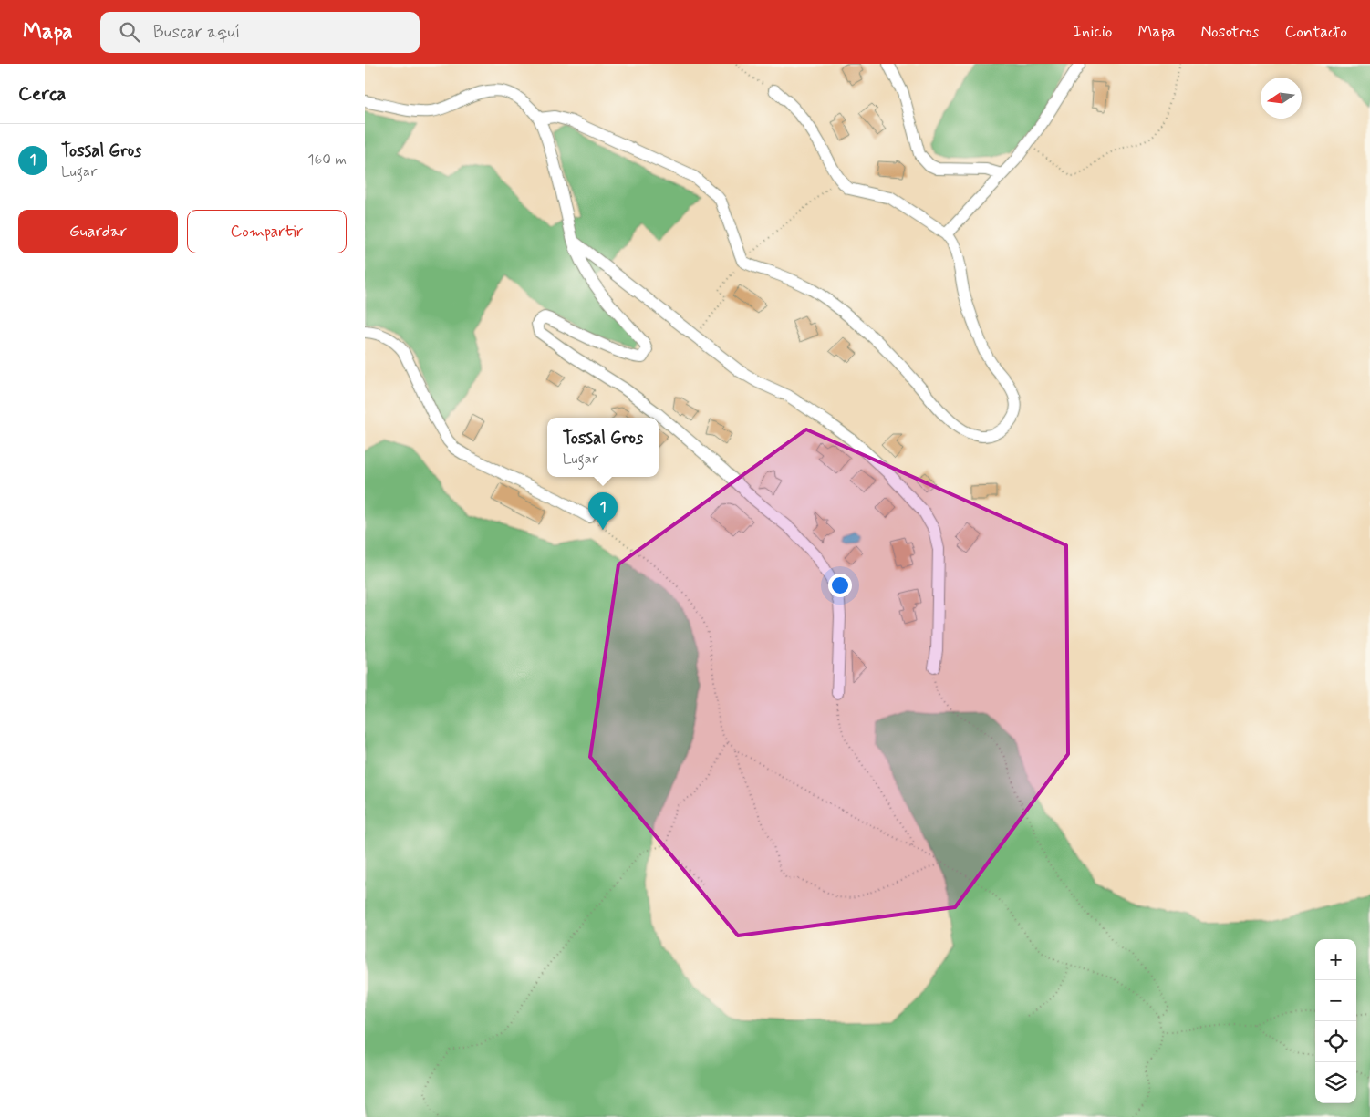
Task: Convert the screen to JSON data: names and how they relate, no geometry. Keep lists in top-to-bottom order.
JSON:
{
  "north": "left",
  "page": {
    "header": "Mapa",
    "search": "Buscar aquí",
    "nav": [
      "Inicio",
      "Mapa",
      "Nosotros",
      "Contacto"
    ],
    "heading": "Cerca",
    "list": [
      {
        "mark": "1",
        "name": "Tossal Gros",
        "note": "Lugar",
        "value": "160 m"
      }
    ],
    "buttons": ["Guardar", "Compartir"],
    "popup": ["Tossal Gros", "Lugar"],
    "pins": "1",
    "map_buttons": ["+", "−"]
  }
}
